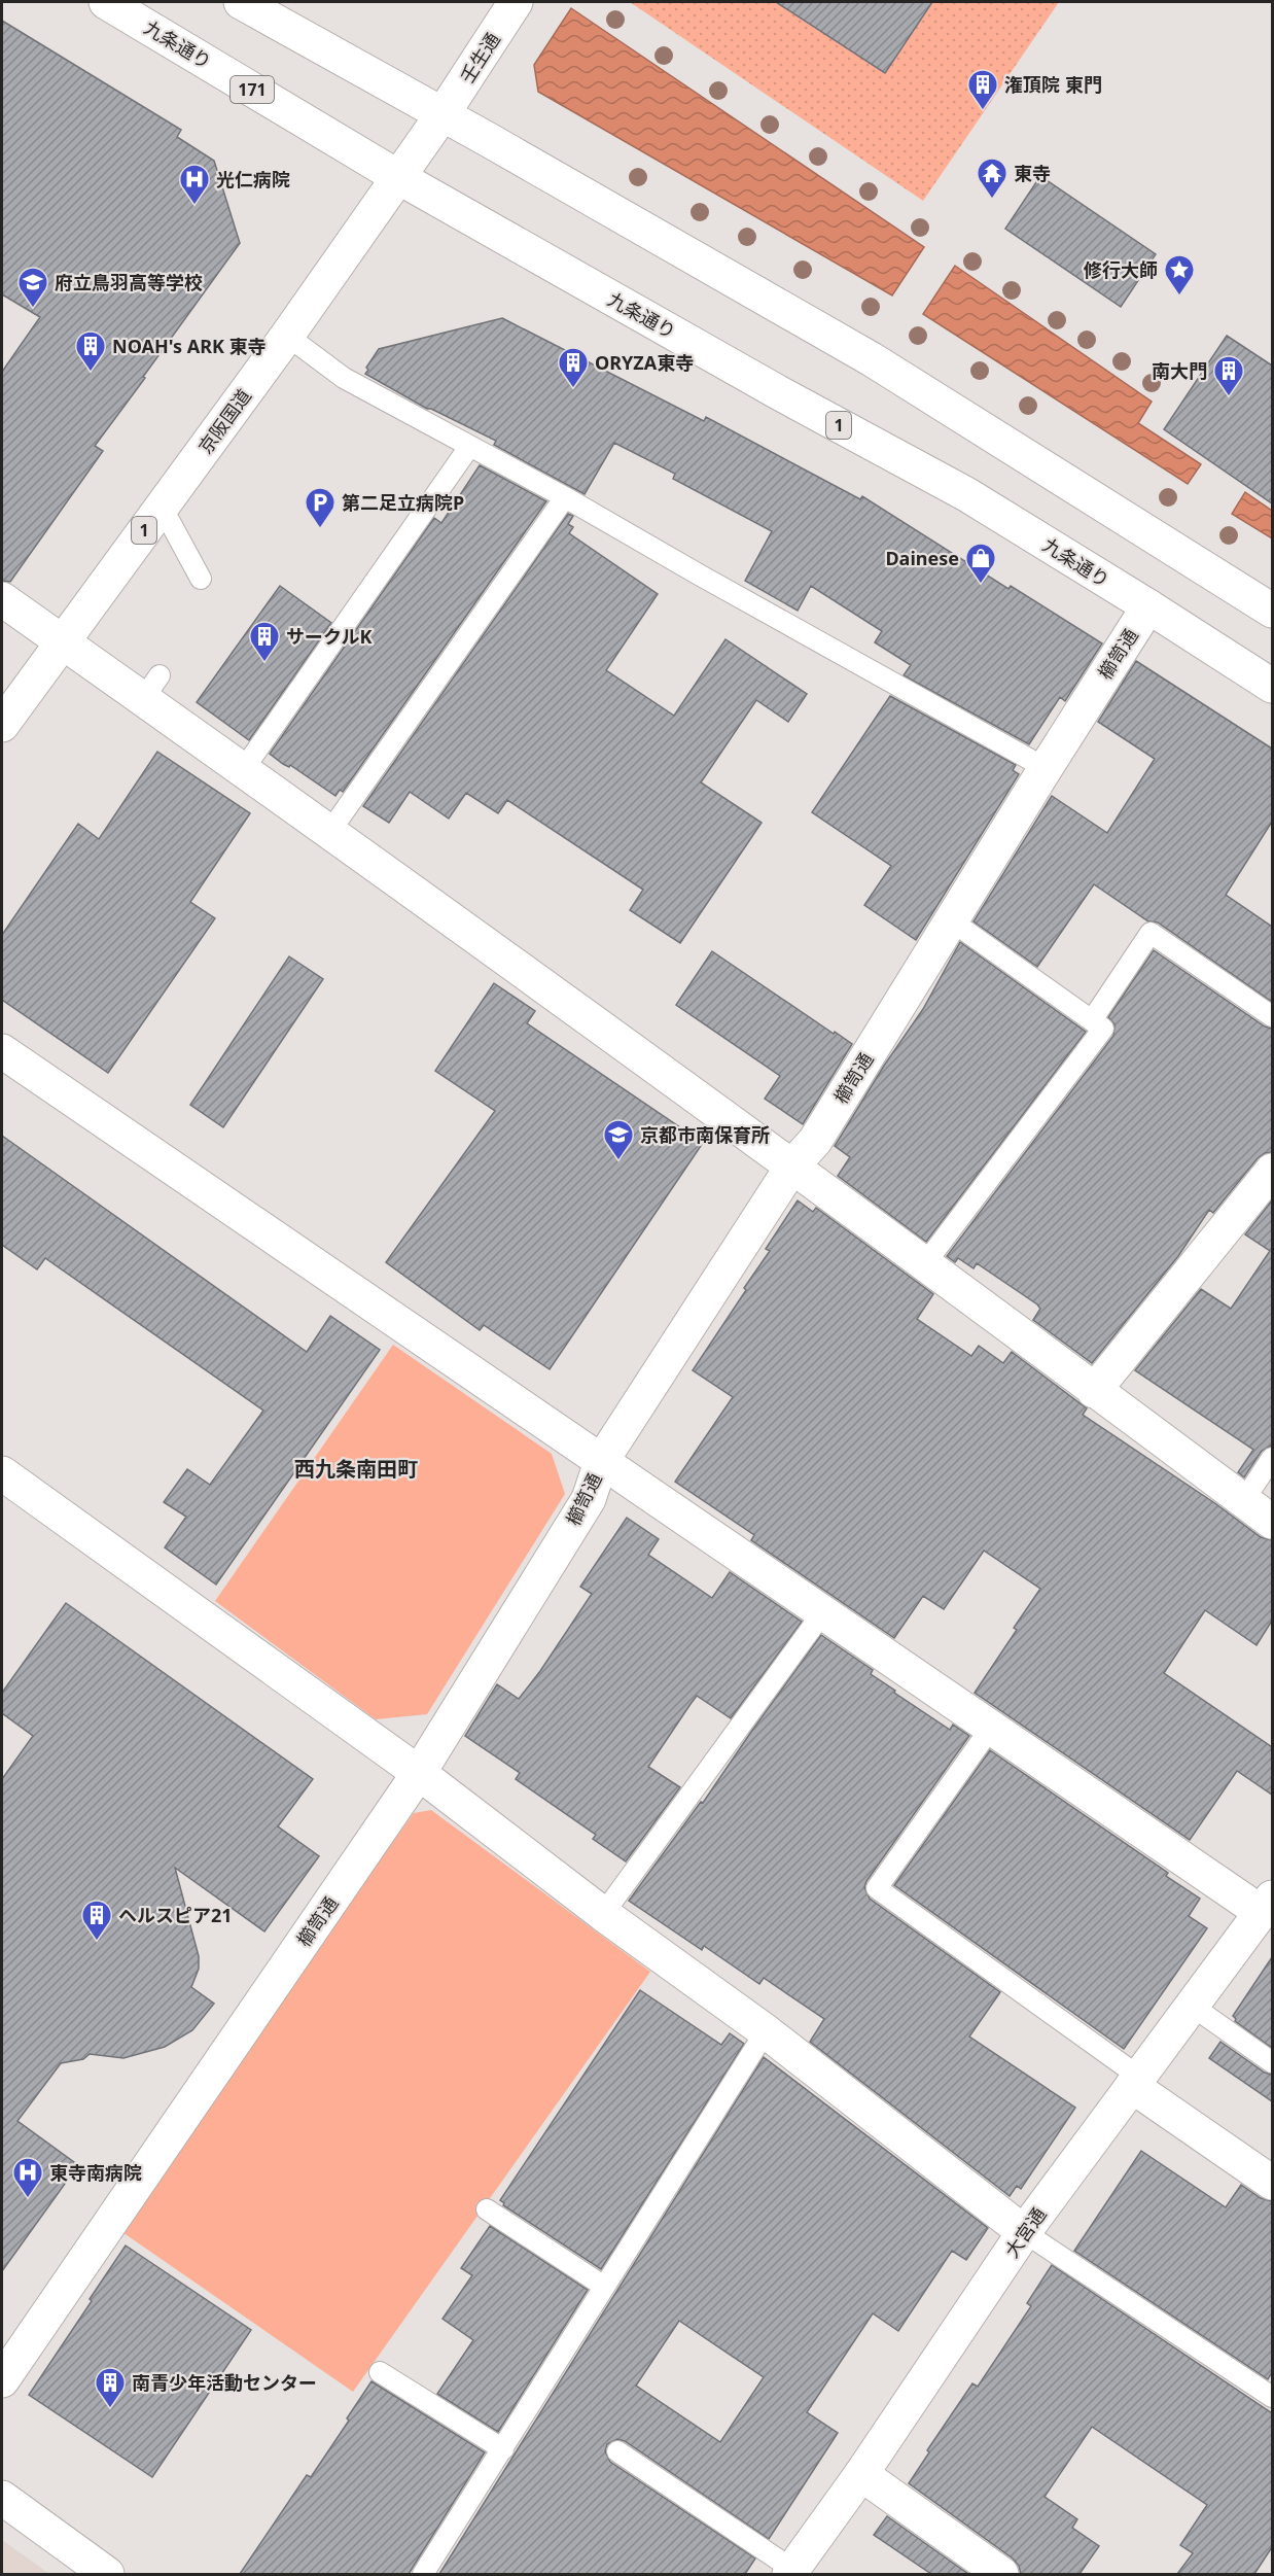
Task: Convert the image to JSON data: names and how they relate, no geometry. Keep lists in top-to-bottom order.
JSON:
{
  "streets": {
    "main road": [
      "九条通り",
      "壬生通",
      "171",
      "京阪国道",
      "1",
      "櫛笥通",
      "大宮通"
    ]
  },
  "crossings": [
    ["九条通り", "京阪国道"],
    ["九条通り", "櫛笥通"],
    ["壬生通", "京阪国道"]
  ],
  "districts": ["西九条南田町"],
  "places": {
    "building": [
      "潅頂院 東門",
      "NOAH's ARK 東寺",
      "ORYZA東寺",
      "南大門",
      "サークルK",
      "ヘルスピア21",
      "南青少年活動センター"
    ],
    "temple": ["東寺"],
    "hospital": ["光仁病院", "東寺南病院"],
    "place": ["修行大師"],
    "school or university": ["府立鳥羽高等学校", "京都市南保育所"],
    "parking": ["第二足立病院P"],
    "shop": ["Dainese"]
  }
}
